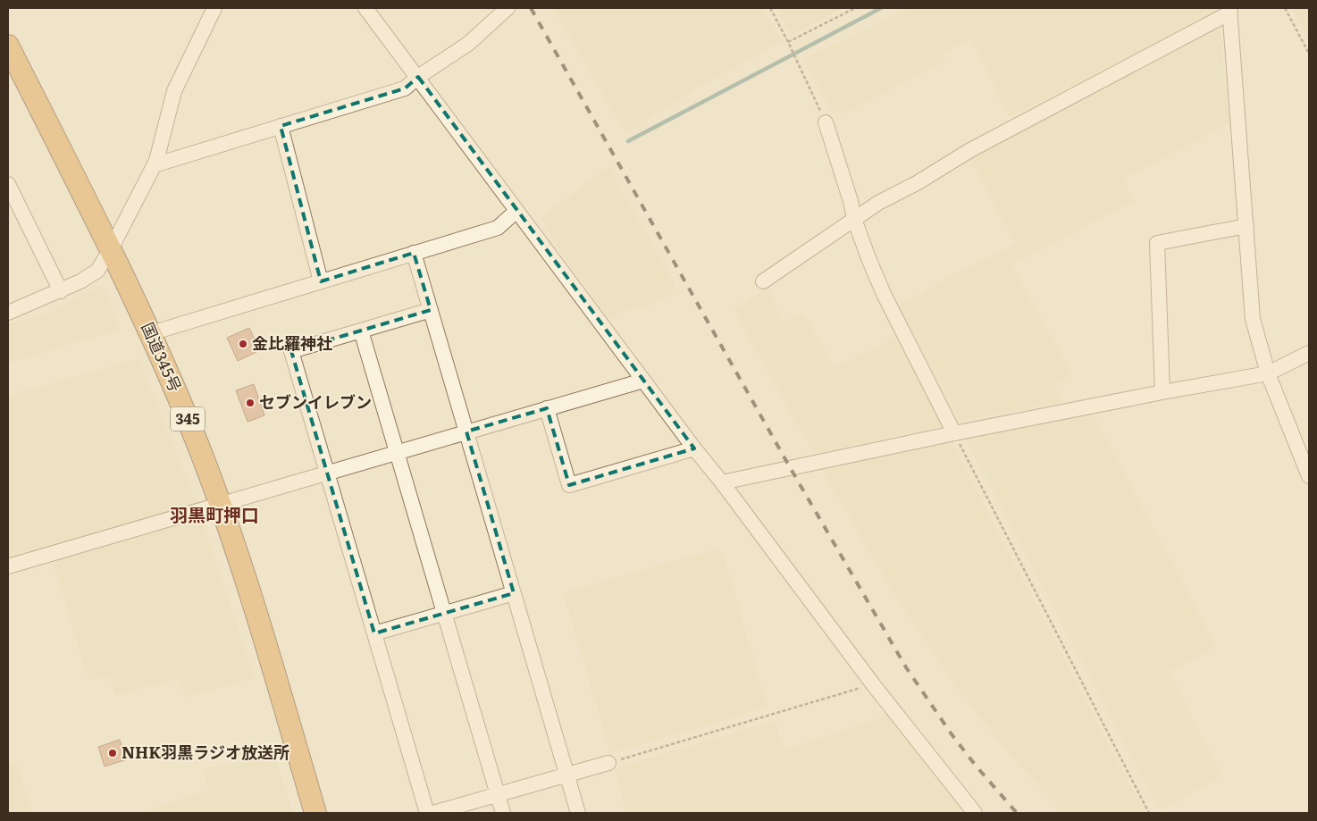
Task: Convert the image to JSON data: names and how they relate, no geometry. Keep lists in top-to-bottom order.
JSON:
{
  "streets": {
    "highway": ["国道345号", "345"]
  },
  "districts": ["羽黒町押口"],
  "places": ["金比羅神社", "セブンイレブン", "NHK羽黒ラジオ放送所"]
}
